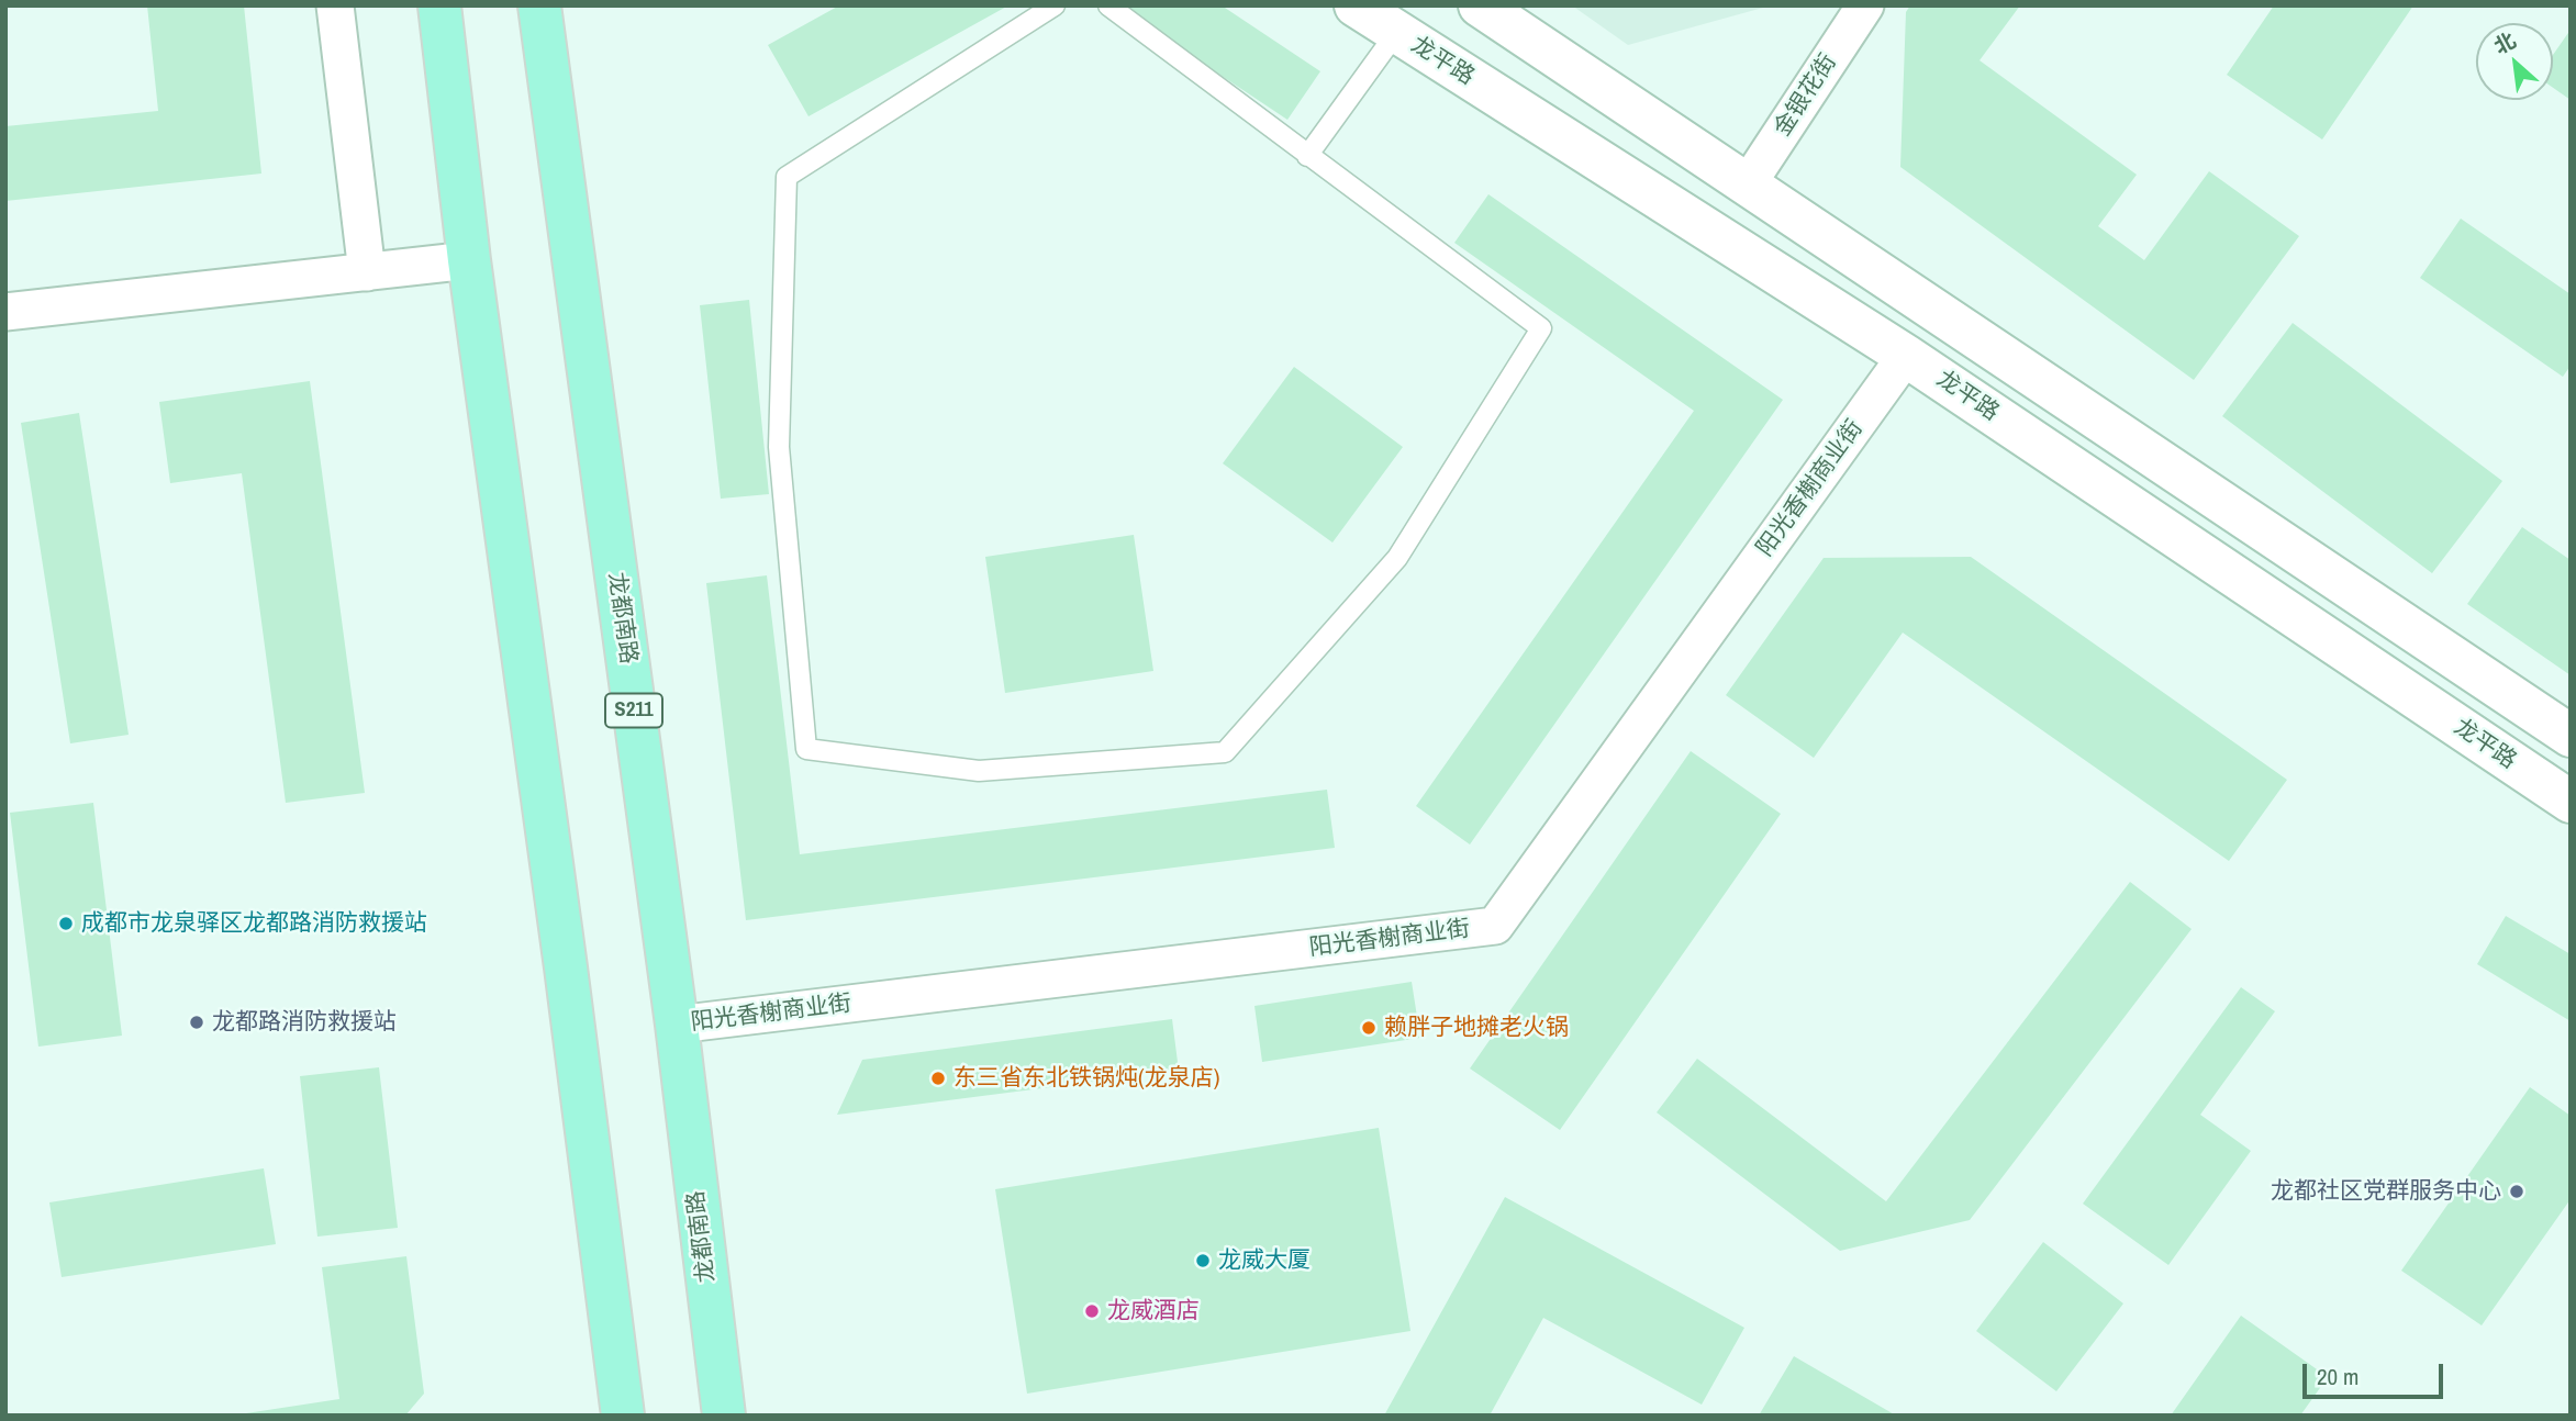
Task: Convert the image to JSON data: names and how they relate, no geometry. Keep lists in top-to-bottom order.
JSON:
{
  "streets": {
    "main road": ["龙都南路", "S211"],
    "street": ["龙平路", "金银花街", "阳光香榭商业街"]
  },
  "crossings": [
    ["龙平路", "阳光香榭商业街"],
    ["阳光香榭商业街", "龙都南路"]
  ],
  "places": [
    "成都市龙泉驿区龙都路消防救援站",
    "龙都路消防救援站",
    "赖胖子地摊老火锅",
    "东三省东北铁锅炖(龙泉店)",
    "龙都社区党群服务中心",
    "龙威大厦",
    "龙威酒店"
  ],
  "scale_bar": "20 m",
  "north": "top left"
}
